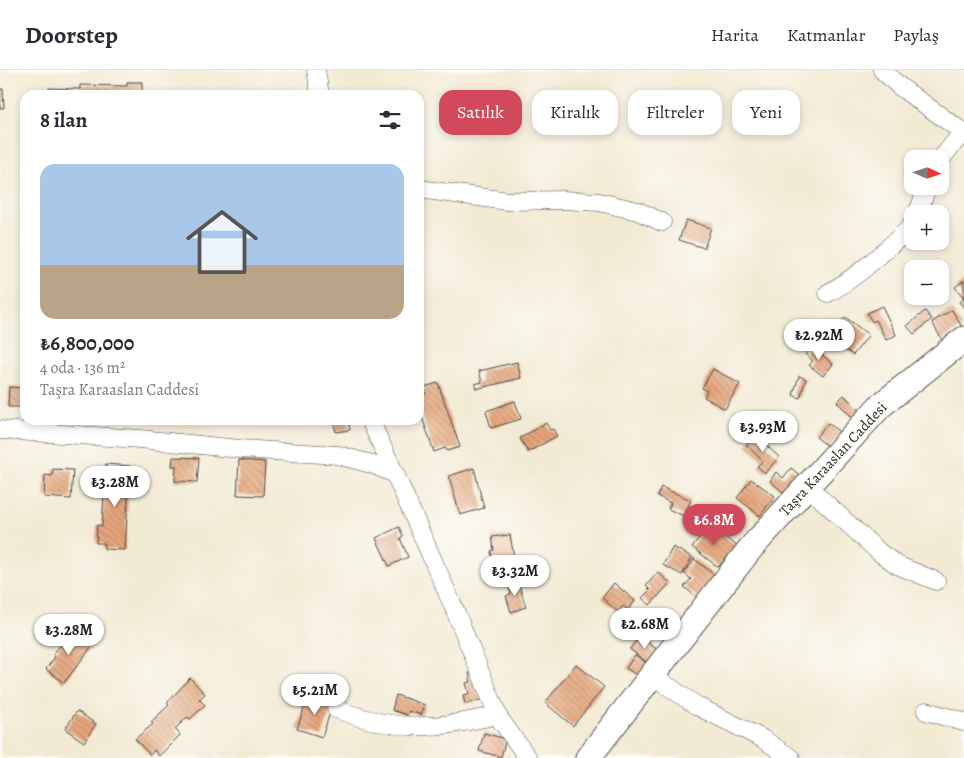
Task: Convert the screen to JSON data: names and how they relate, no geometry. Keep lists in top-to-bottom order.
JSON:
{
  "streets": {
    "street": ["Taşra Karaaslan Caddesi"]
  },
  "north": "right",
  "page": {
    "header": "Doorstep",
    "nav": ["Harita", "Katmanlar", "Paylaş"],
    "chip": [
      "Satılık",
      "Kiralık",
      "Filtreler",
      "Yeni"
    ],
    "heading": "8 ilan",
    "map_buttons": ["+", "−"],
    "list": [
      {
        "name": "₺6,800,000",
        "note": "4 oda · 136 m² · Taşra Karaaslan Caddesi"
      }
    ],
    "price": [
      "₺2.92M",
      "₺3.93M",
      "₺3.28M",
      "₺6.8M",
      "₺3.32M",
      "₺2.68M",
      "₺3.28M",
      "₺5.21M"
    ]
  }
}
